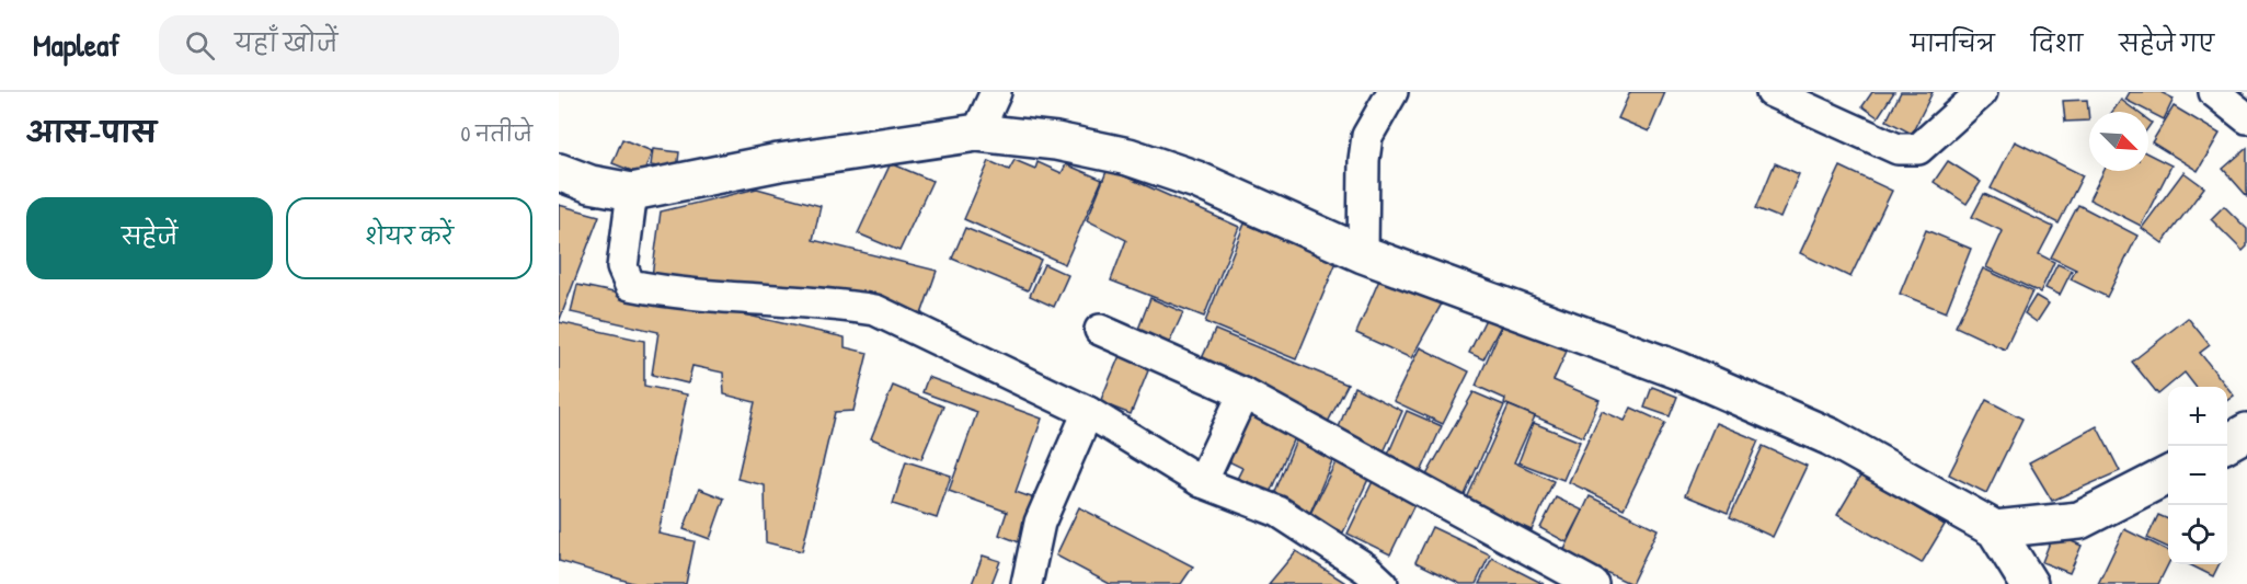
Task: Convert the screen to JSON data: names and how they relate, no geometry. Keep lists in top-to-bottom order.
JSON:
{
  "north": "bottom right",
  "page": {
    "header": "Mapleaf",
    "search": "यहाँ खोजें",
    "nav": ["मानचित्र", "दिशा", "सहेजे गए"],
    "heading": ["आस-पास", "0 नतीजे"],
    "buttons": ["सहेजें", "शेयर करें"],
    "map_buttons": ["+", "−"]
  }
}
